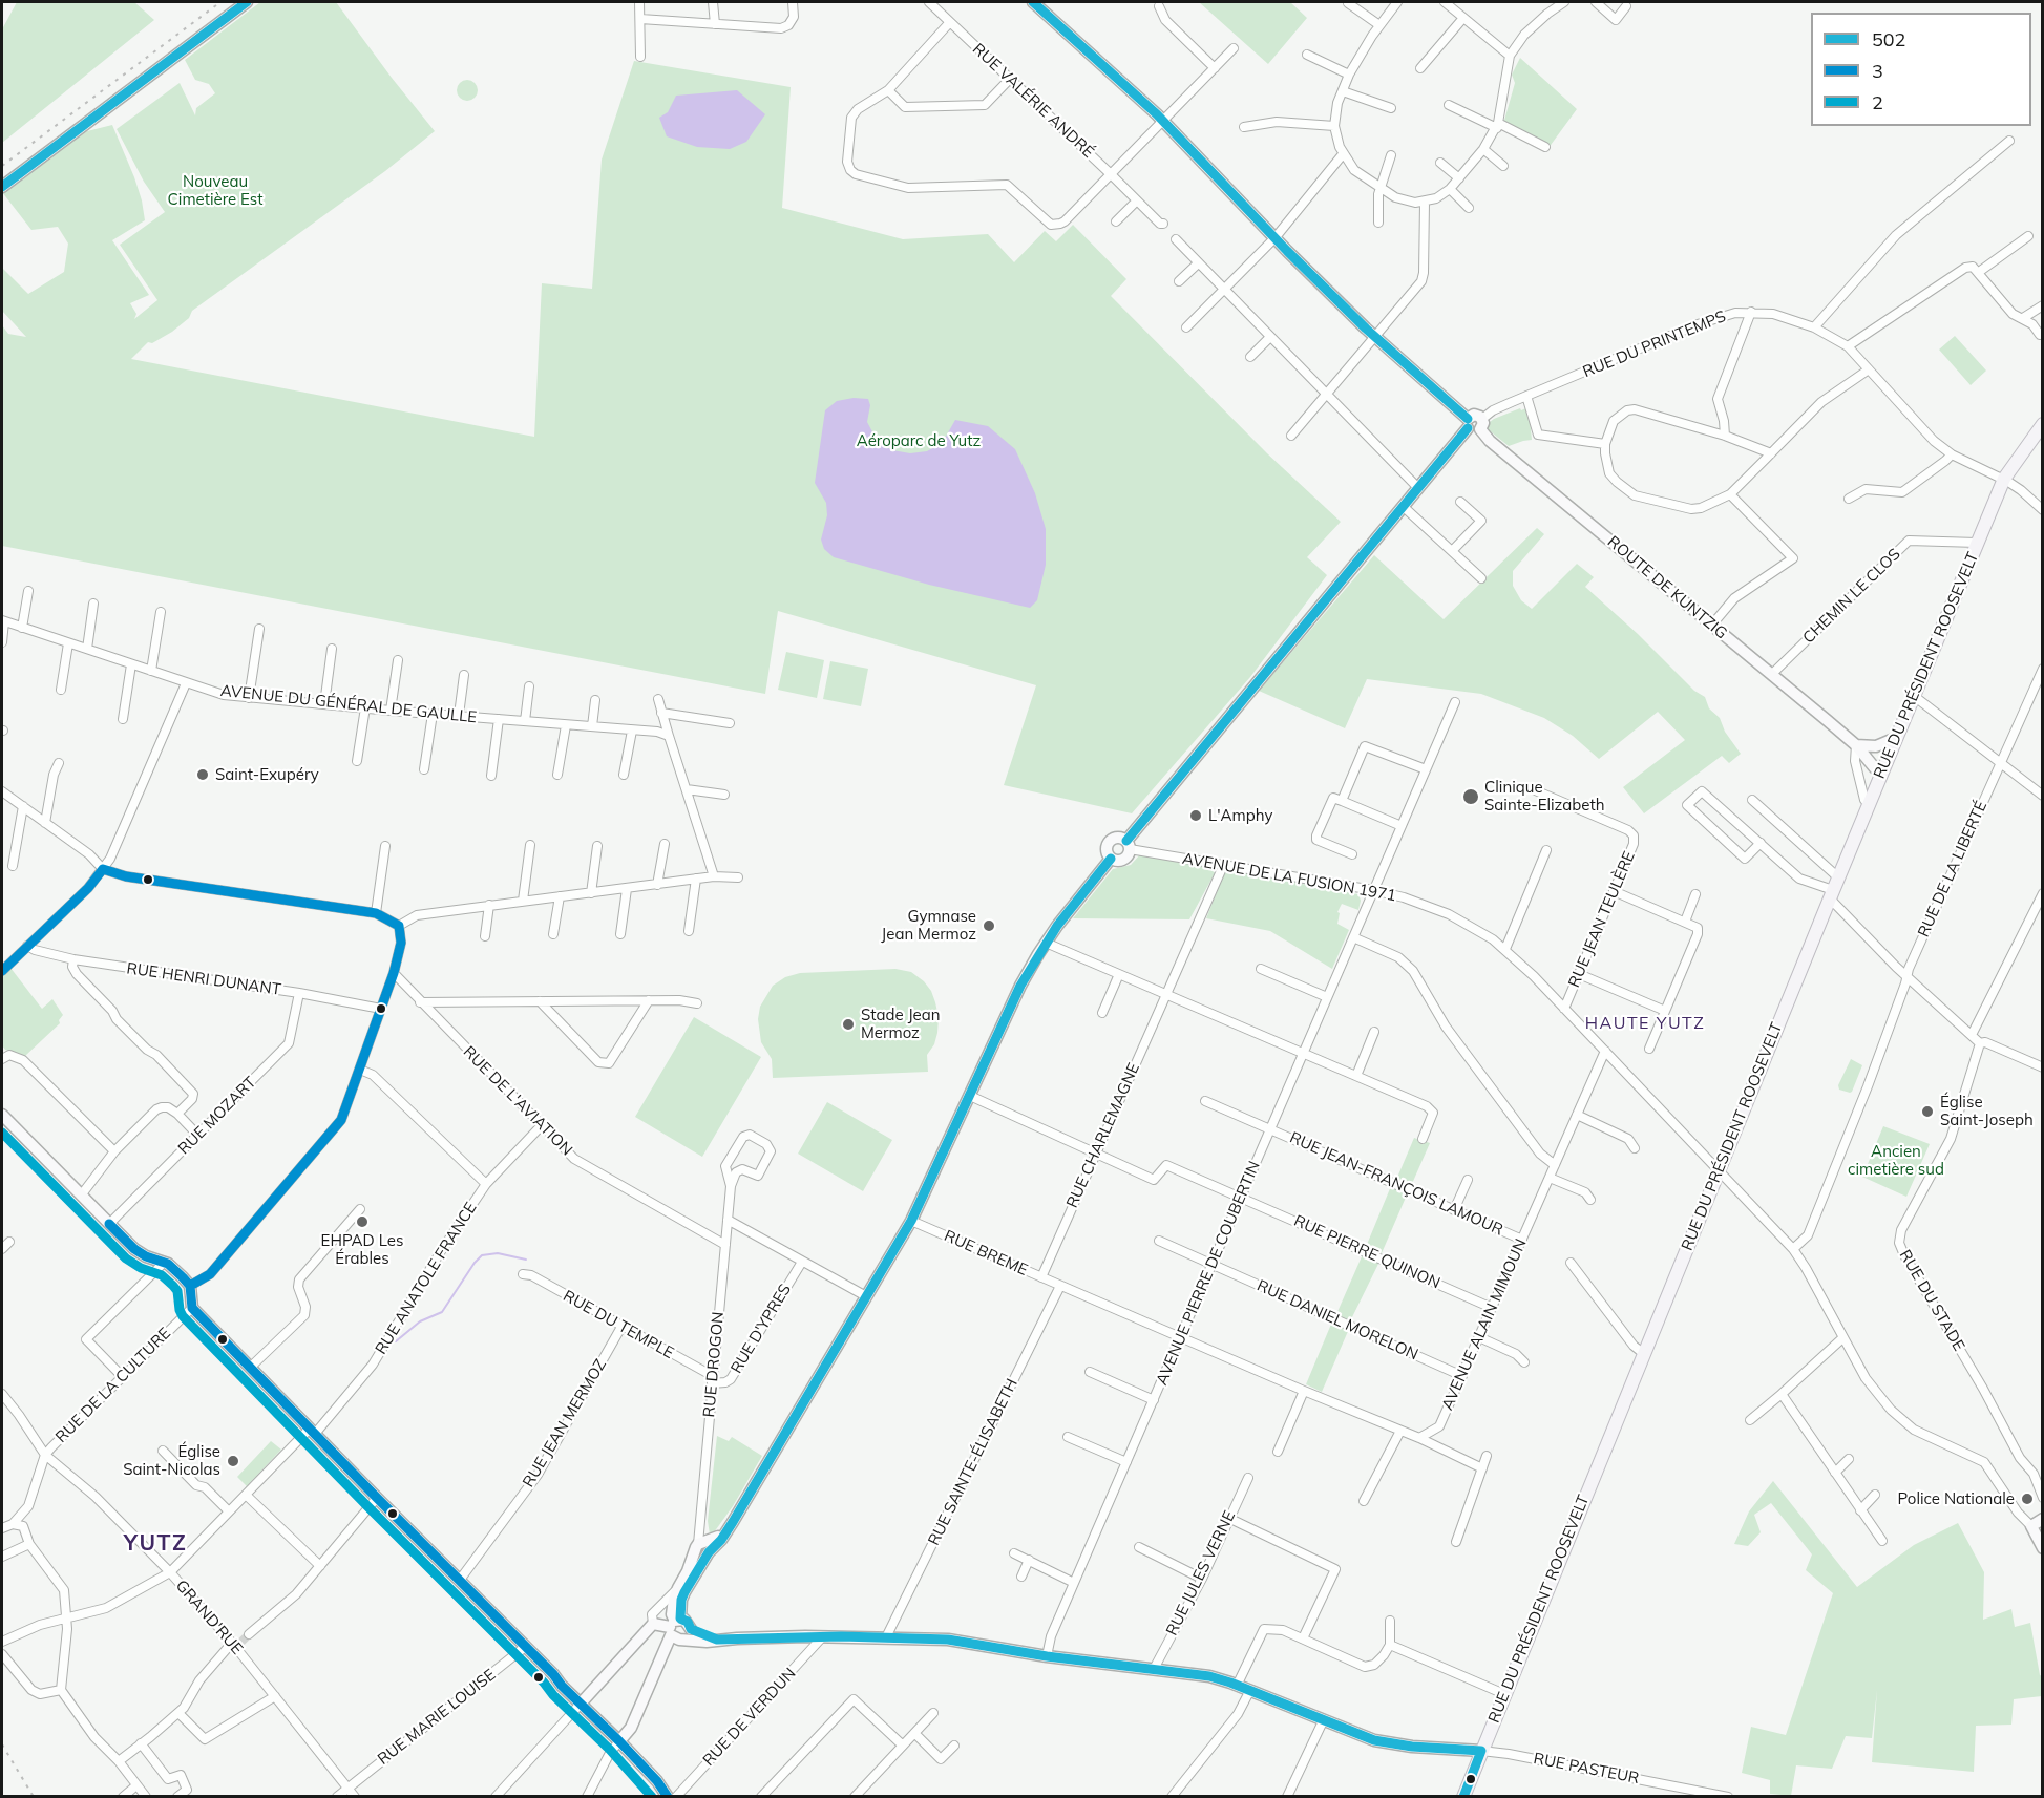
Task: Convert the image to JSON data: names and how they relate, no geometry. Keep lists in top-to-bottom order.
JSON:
{
  "streets": {
    "main road": ["RUE DU PRÉSIDENT ROOSEVELT"],
    "street": [
      "RUE VALÉRIE ANDRÉ",
      "RUE DU PRINTEMPS",
      "ROUTE DE KUNTZIG",
      "CHEMIN LE CLOS",
      "AVENUE DU GÉNÉRAL DE GAULLE",
      "RUE DE LA LIBERTÉ",
      "AVENUE DE LA FUSION 1971",
      "RUE JEAN TEULÈRE",
      "RUE HENRI DUNANT",
      "RUE DE L'AVIATION",
      "RUE MOZART",
      "RUE CHARLEMAGNE",
      "RUE JEAN-FRANÇOIS LAMOUR",
      "RUE PIERRE QUINON",
      "RUE BREME",
      "AVENUE PIERRE DE COUBERTIN",
      "RUE ANATOLE FRANCE",
      "RUE DU STADE",
      "RUE DANIEL MORELON",
      "RUE DU TEMPLE",
      "AVENUE ALAIN MIMOUN",
      "RUE D'YPRES",
      "RUE DROGON",
      "RUE DE LA CULTURE",
      "RUE JEAN MERMOZ",
      "RUE SAINTE-ÉLISABETH",
      "RUE JULES VERNE",
      "GRAND'RUE",
      "RUE MARIE LOUISE",
      "RUE DE VERDUN",
      "RUE PASTEUR"
    ]
  },
  "crossings": [
    ["RUE DU PRINTEMPS", "ROUTE DE KUNTZIG"],
    ["RUE DU PRINTEMPS", "RUE DU PRÉSIDENT ROOSEVELT"],
    ["ROUTE DE KUNTZIG", "CHEMIN LE CLOS"],
    ["ROUTE DE KUNTZIG", "RUE DU PRÉSIDENT ROOSEVELT"],
    ["CHEMIN LE CLOS", "RUE DU PRÉSIDENT ROOSEVELT"],
    ["RUE DU PRÉSIDENT ROOSEVELT", "AVENUE DE LA FUSION 1971"],
    ["RUE DU PRÉSIDENT ROOSEVELT", "RUE PASTEUR"],
    ["RUE DE LA LIBERTÉ", "AVENUE DE LA FUSION 1971"],
    ["AVENUE DE LA FUSION 1971", "RUE JEAN TEULÈRE"],
    ["AVENUE DE LA FUSION 1971", "RUE CHARLEMAGNE"],
    ["AVENUE DE LA FUSION 1971", "AVENUE PIERRE DE COUBERTIN"],
    ["AVENUE DE LA FUSION 1971", "AVENUE ALAIN MIMOUN"],
    ["RUE HENRI DUNANT", "RUE MOZART"],
    ["RUE DE L'AVIATION", "RUE ANATOLE FRANCE"],
    ["RUE DE L'AVIATION", "RUE DROGON"],
    ["RUE CHARLEMAGNE", "RUE PIERRE QUINON"],
    ["RUE CHARLEMAGNE", "RUE BREME"],
    ["RUE JEAN-FRANÇOIS LAMOUR", "AVENUE PIERRE DE COUBERTIN"],
    ["RUE JEAN-FRANÇOIS LAMOUR", "AVENUE ALAIN MIMOUN"],
    ["RUE PIERRE QUINON", "AVENUE PIERRE DE COUBERTIN"],
    ["RUE PIERRE QUINON", "AVENUE ALAIN MIMOUN"],
    ["RUE BREME", "RUE SAINTE-ÉLISABETH"],
    ["AVENUE PIERRE DE COUBERTIN", "RUE DANIEL MORELON"],
    ["RUE ANATOLE FRANCE", "GRAND'RUE"],
    ["RUE DANIEL MORELON", "AVENUE ALAIN MIMOUN"],
    ["RUE DU TEMPLE", "RUE D'YPRES"],
    ["RUE DU TEMPLE", "RUE DROGON"],
    ["RUE DU TEMPLE", "RUE JEAN MERMOZ"],
    ["RUE D'YPRES", "RUE DROGON"],
    ["RUE DE LA CULTURE", "GRAND'RUE"],
    ["GRAND'RUE", "RUE MARIE LOUISE"]
  ],
  "districts": ["HAUTE YUTZ", "YUTZ"],
  "parks": ["Nouveau Cimetière Est", "Aéroparc de Yutz", "Ancien cimetière sud"],
  "places": [
    "Saint-Exupéry",
    "Clinique Sainte-Elizabeth",
    "L'Amphy",
    "Gymnase Jean Mermoz",
    "Stade Jean Mermoz",
    "Église Saint-Joseph",
    "EHPAD Les Érables",
    "Église Saint-Nicolas",
    "Police Nationale"
  ],
  "lines": ["transit line 502", "transit line 3", "transit line 2"],
  "legend": ["502", "3", "2"]
}
